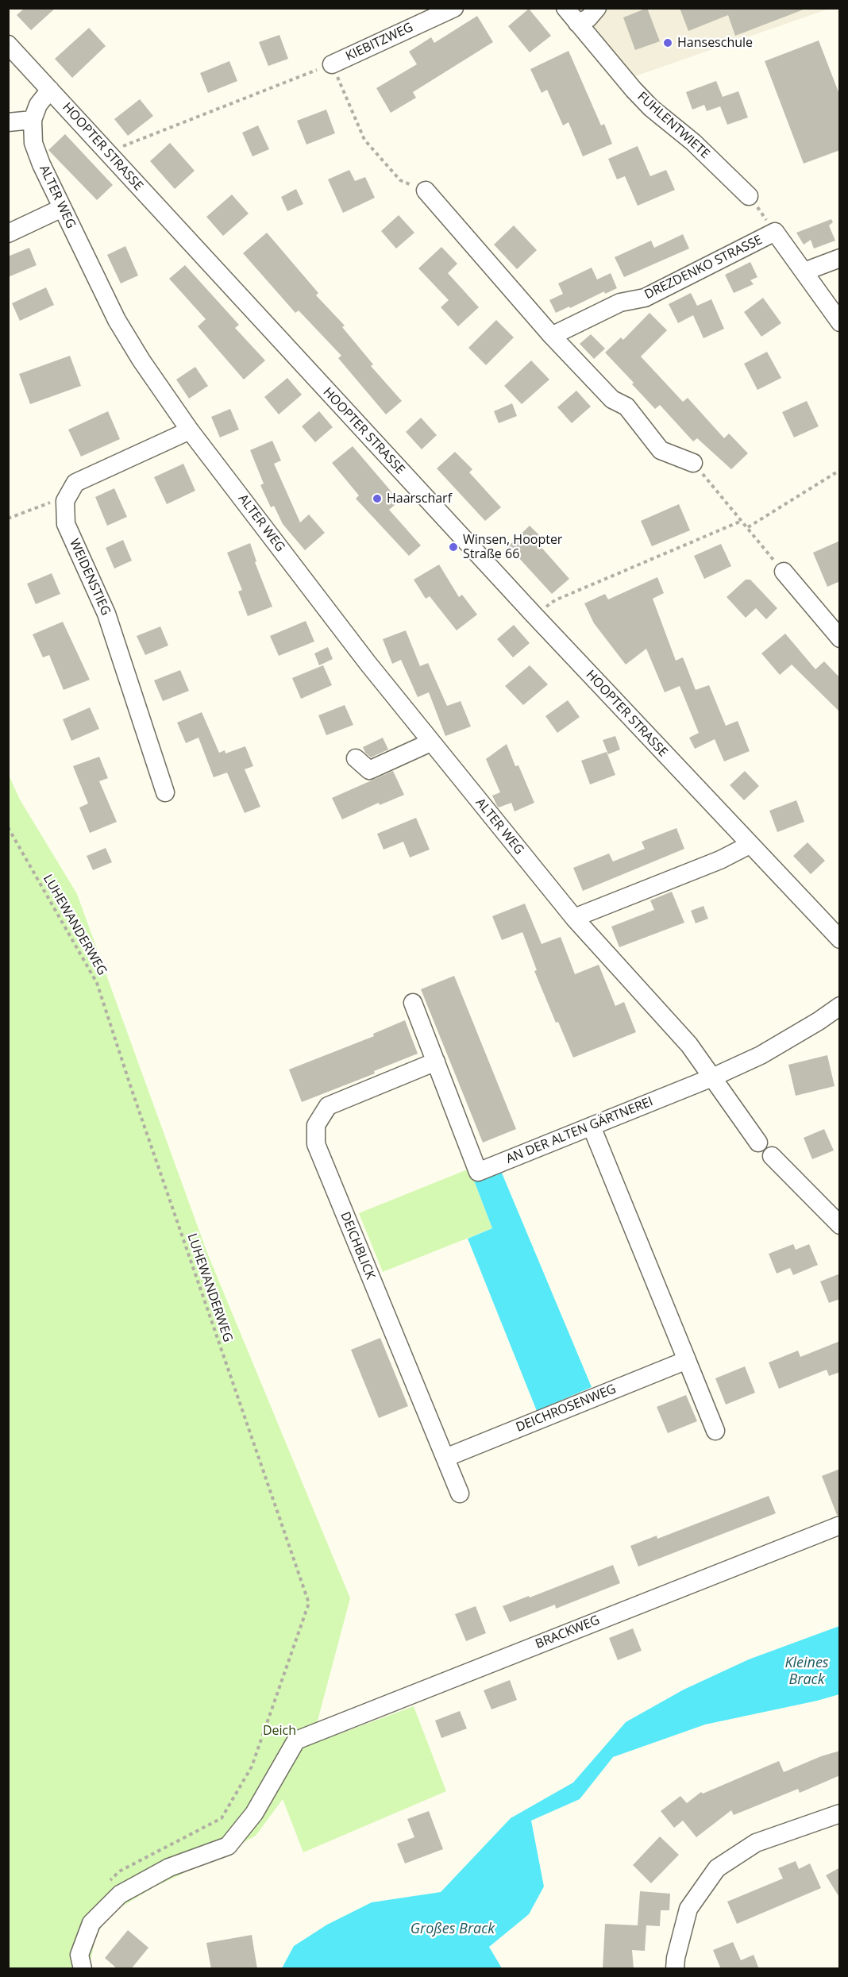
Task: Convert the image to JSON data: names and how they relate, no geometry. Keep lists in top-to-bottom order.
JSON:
{
  "streets": {
    "street": [
      "KIEBITZWEG",
      "FUHLENTWIETE",
      "HOOPTER STRASSE",
      "ALTER WEG",
      "DREZDENKO STRASSE",
      "WEIDENSTIEG",
      "AN DER ALTEN GÄRTNEREI",
      "DEICHBLICK",
      "DEICHROSENWEG",
      "BRACKWEG"
    ],
    "path": ["LUHEWANDERWEG"]
  },
  "crossings": [
    ["HOOPTER STRASSE", "ALTER WEG"],
    ["ALTER WEG", "AN DER ALTEN GÄRTNEREI"],
    ["AN DER ALTEN GÄRTNEREI", "DEICHBLICK"],
    ["DEICHBLICK", "DEICHROSENWEG"]
  ],
  "water": ["Kleines Brack", "Großes Brack"],
  "parks": ["Deich"],
  "places": ["Hanseschule", "Haarscharf", "Winsen, Hoopter Straße 66"]
}
